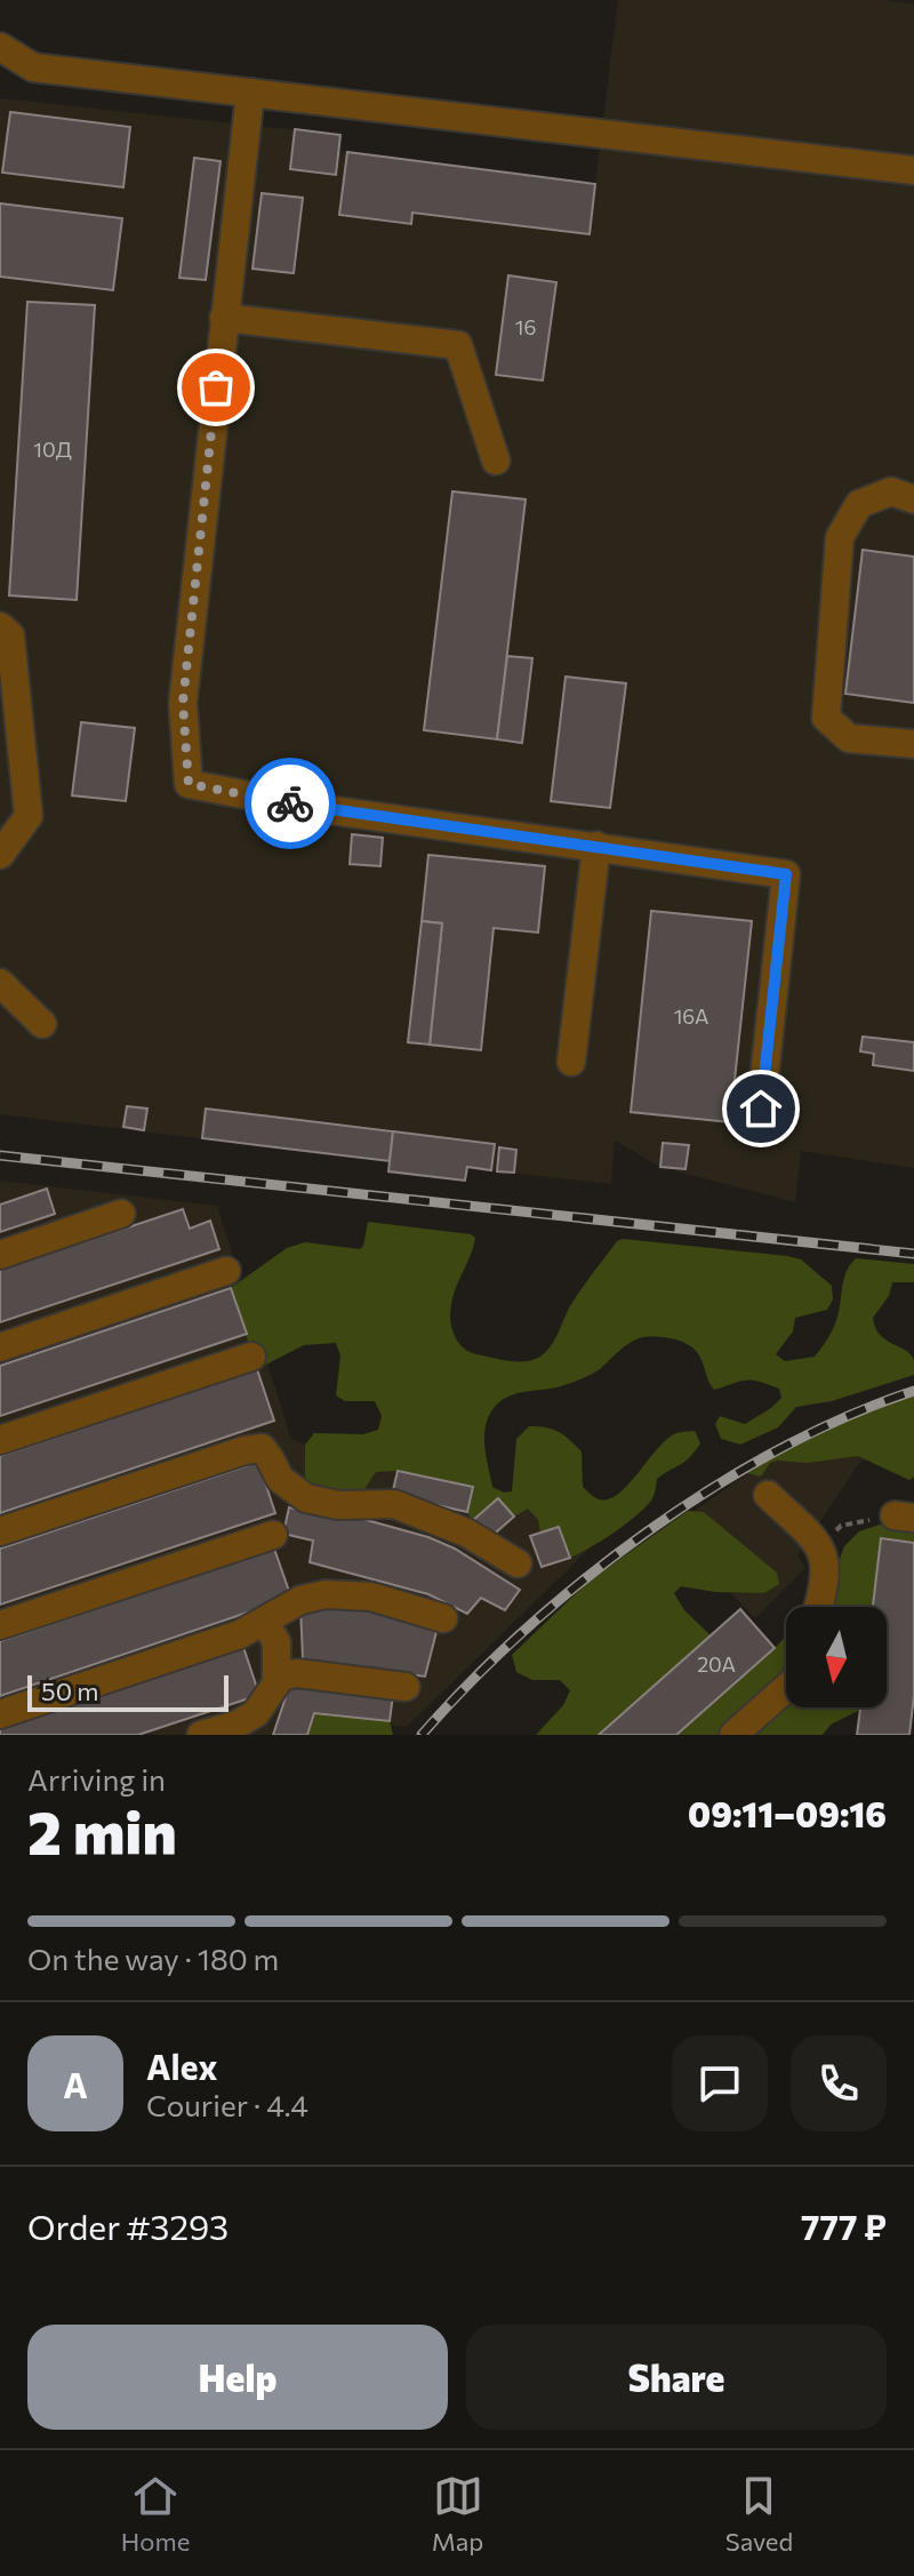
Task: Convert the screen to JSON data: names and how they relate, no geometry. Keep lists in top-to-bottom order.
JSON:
{
  "house_numbers": [
    "16",
    "10Д",
    "16А",
    "20А"
  ],
  "scale_bar": "50 m",
  "north": "bottom",
  "page": {
    "scale": "50 m",
    "heading": ["2 min", "Arriving in", "09:11–09:16"],
    "panel": [
      "Alex",
      "Courier · 4.4",
      "Order #3293",
      "777 ₽"
    ],
    "bar": "On the way · 180 m",
    "round": "A",
    "buttons": ["Help", "Share"],
    "tabs": ["Home", "Map", "Saved"]
  }
}
